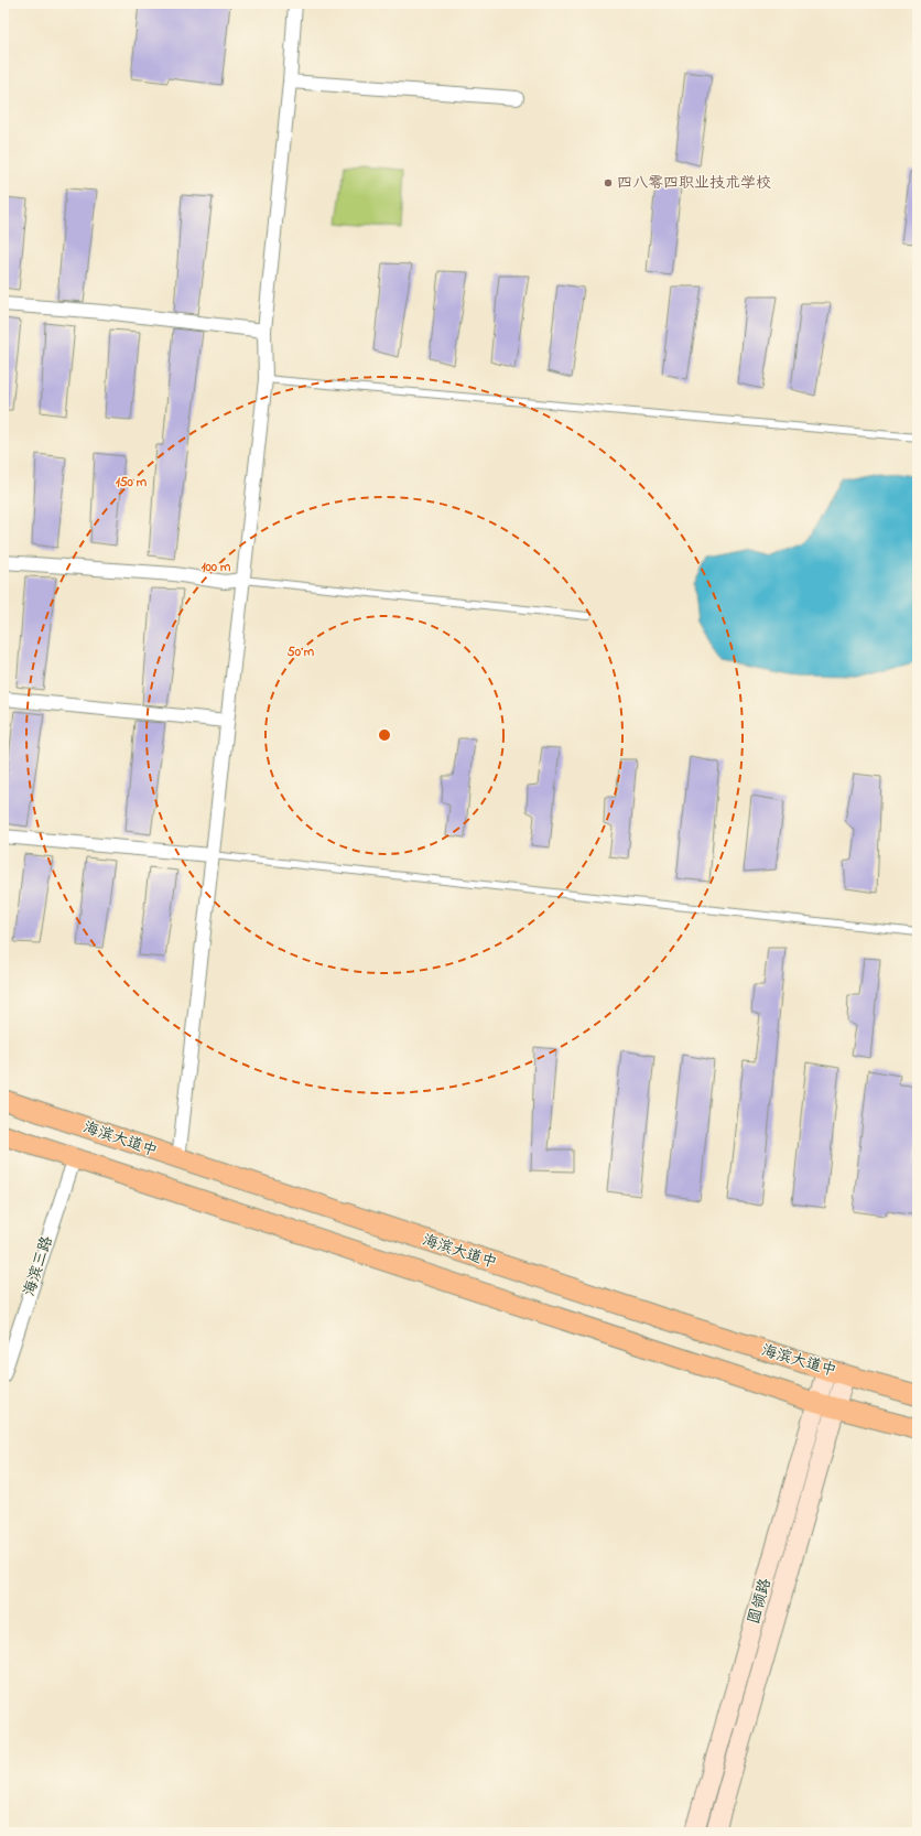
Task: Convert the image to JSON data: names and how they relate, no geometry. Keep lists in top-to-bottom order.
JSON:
{
  "streets": {
    "main road": ["海滨大道中"],
    "street": ["海滨三路", "圆领路"]
  },
  "crossings": [
    ["海滨大道中", "海滨三路"],
    ["海滨大道中", "圆领路"]
  ],
  "places": ["四八零四职业技术学校"],
  "rings": ["150 m", "100 m", "50 m"]
}
